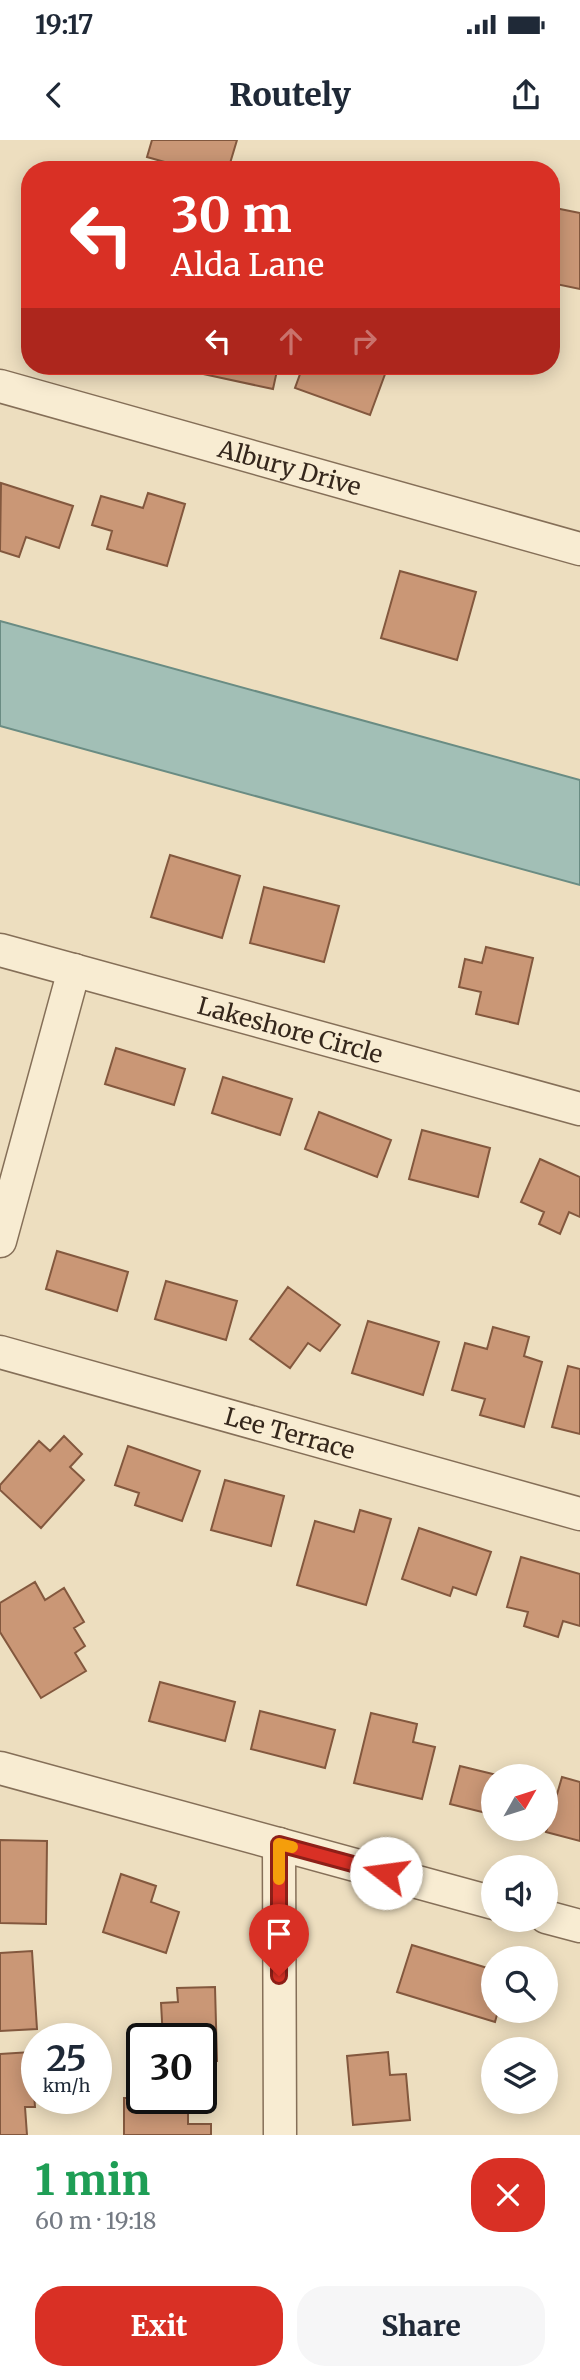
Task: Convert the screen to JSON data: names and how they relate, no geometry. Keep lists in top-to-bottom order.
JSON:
{
  "streets": {
    "street": ["Albury Drive", "Lakeshore Circle", "Lee Terrace"]
  },
  "north": "top right",
  "page": {
    "status": "19:17",
    "header": "Routely",
    "turn": ["30 m", "Alda Lane"],
    "speed": "25 km/h",
    "limit": "30",
    "heading": ["1 min", "60 m · 19:18"],
    "buttons": ["Exit", "Share"]
  }
}
